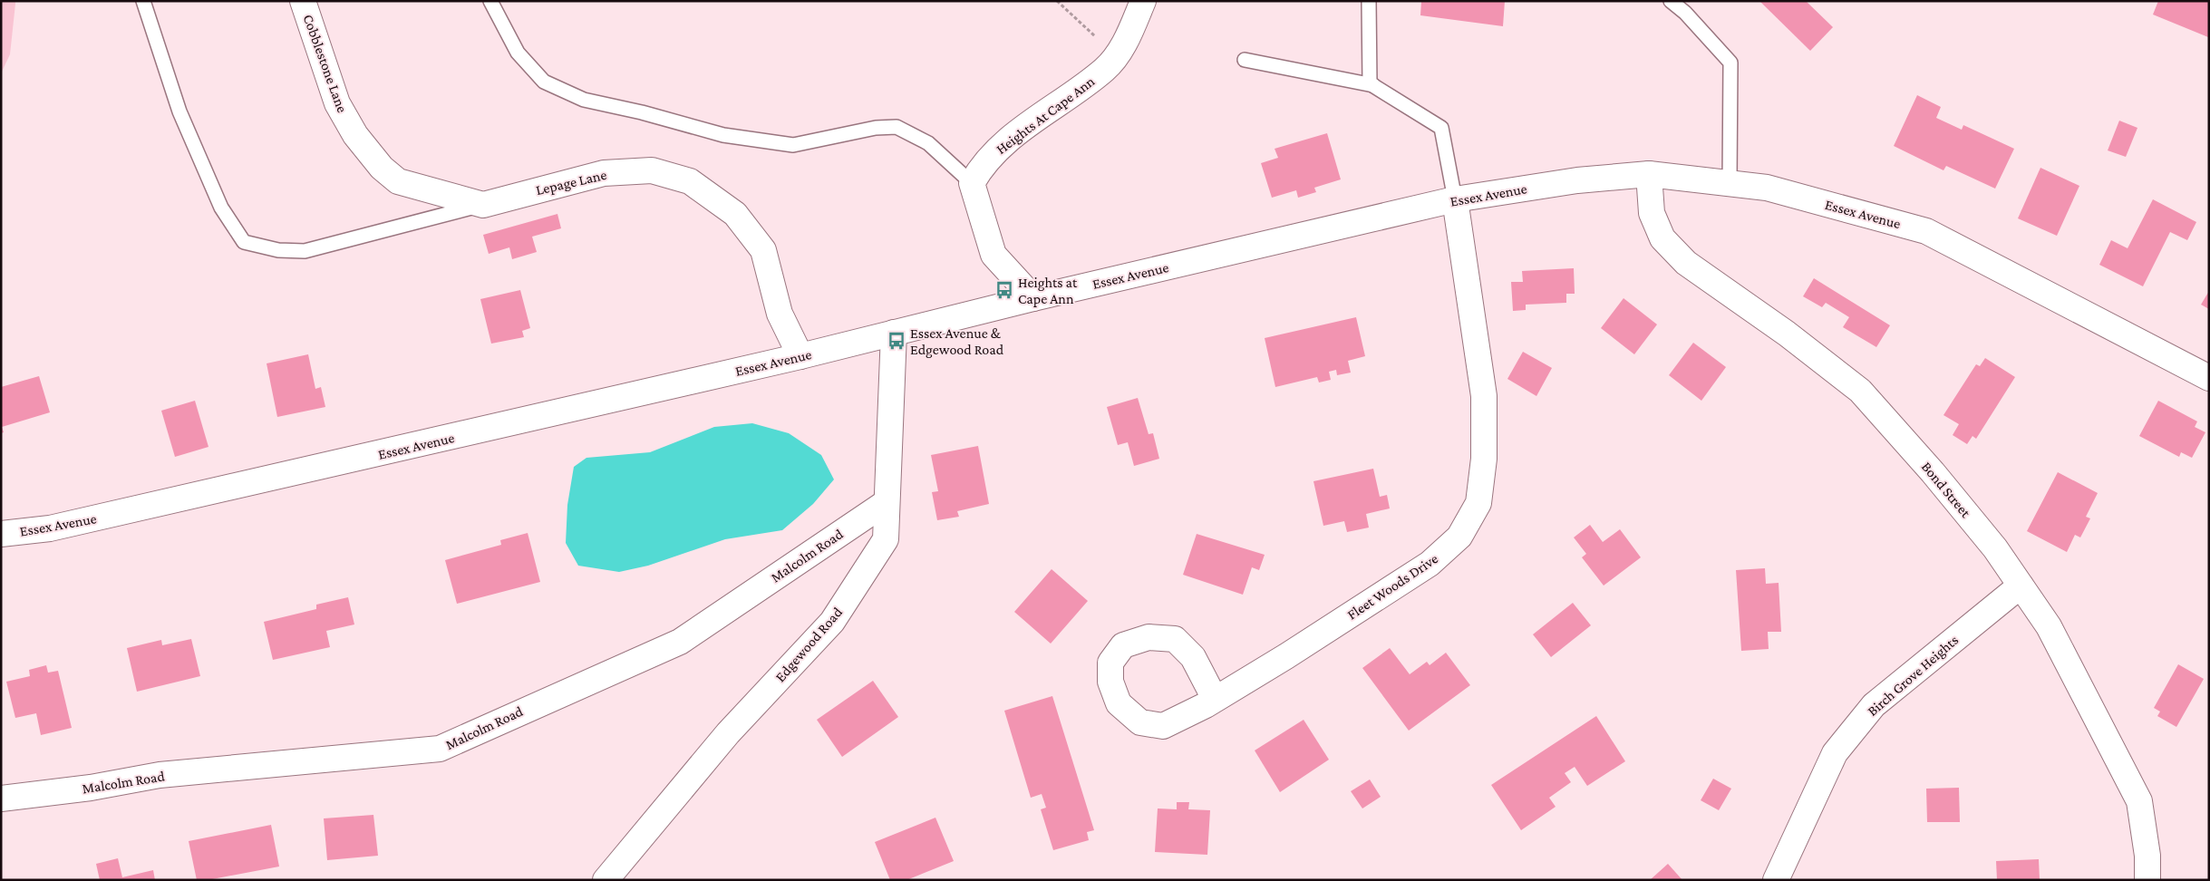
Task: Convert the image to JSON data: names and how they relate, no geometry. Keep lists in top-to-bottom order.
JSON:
{
  "streets": {
    "street": [
      "Cobblestone Lane",
      "Heights At Cape Ann",
      "Lepage Lane",
      "Essex Avenue",
      "Bond Street",
      "Malcolm Road",
      "Fleet Woods Drive",
      "Edgewood Road",
      "Birch Grove Heights"
    ]
  },
  "crossings": [
    ["Cobblestone Lane", "Lepage Lane"],
    ["Lepage Lane", "Essex Avenue"],
    ["Essex Avenue", "Bond Street"],
    ["Essex Avenue", "Fleet Woods Drive"],
    ["Essex Avenue", "Edgewood Road"],
    ["Bond Street", "Birch Grove Heights"],
    ["Malcolm Road", "Edgewood Road"]
  ],
  "places": {
    "bus stop": ["Heights at Cape Ann", "Essex Avenue & Edgewood Road"]
  }
}
